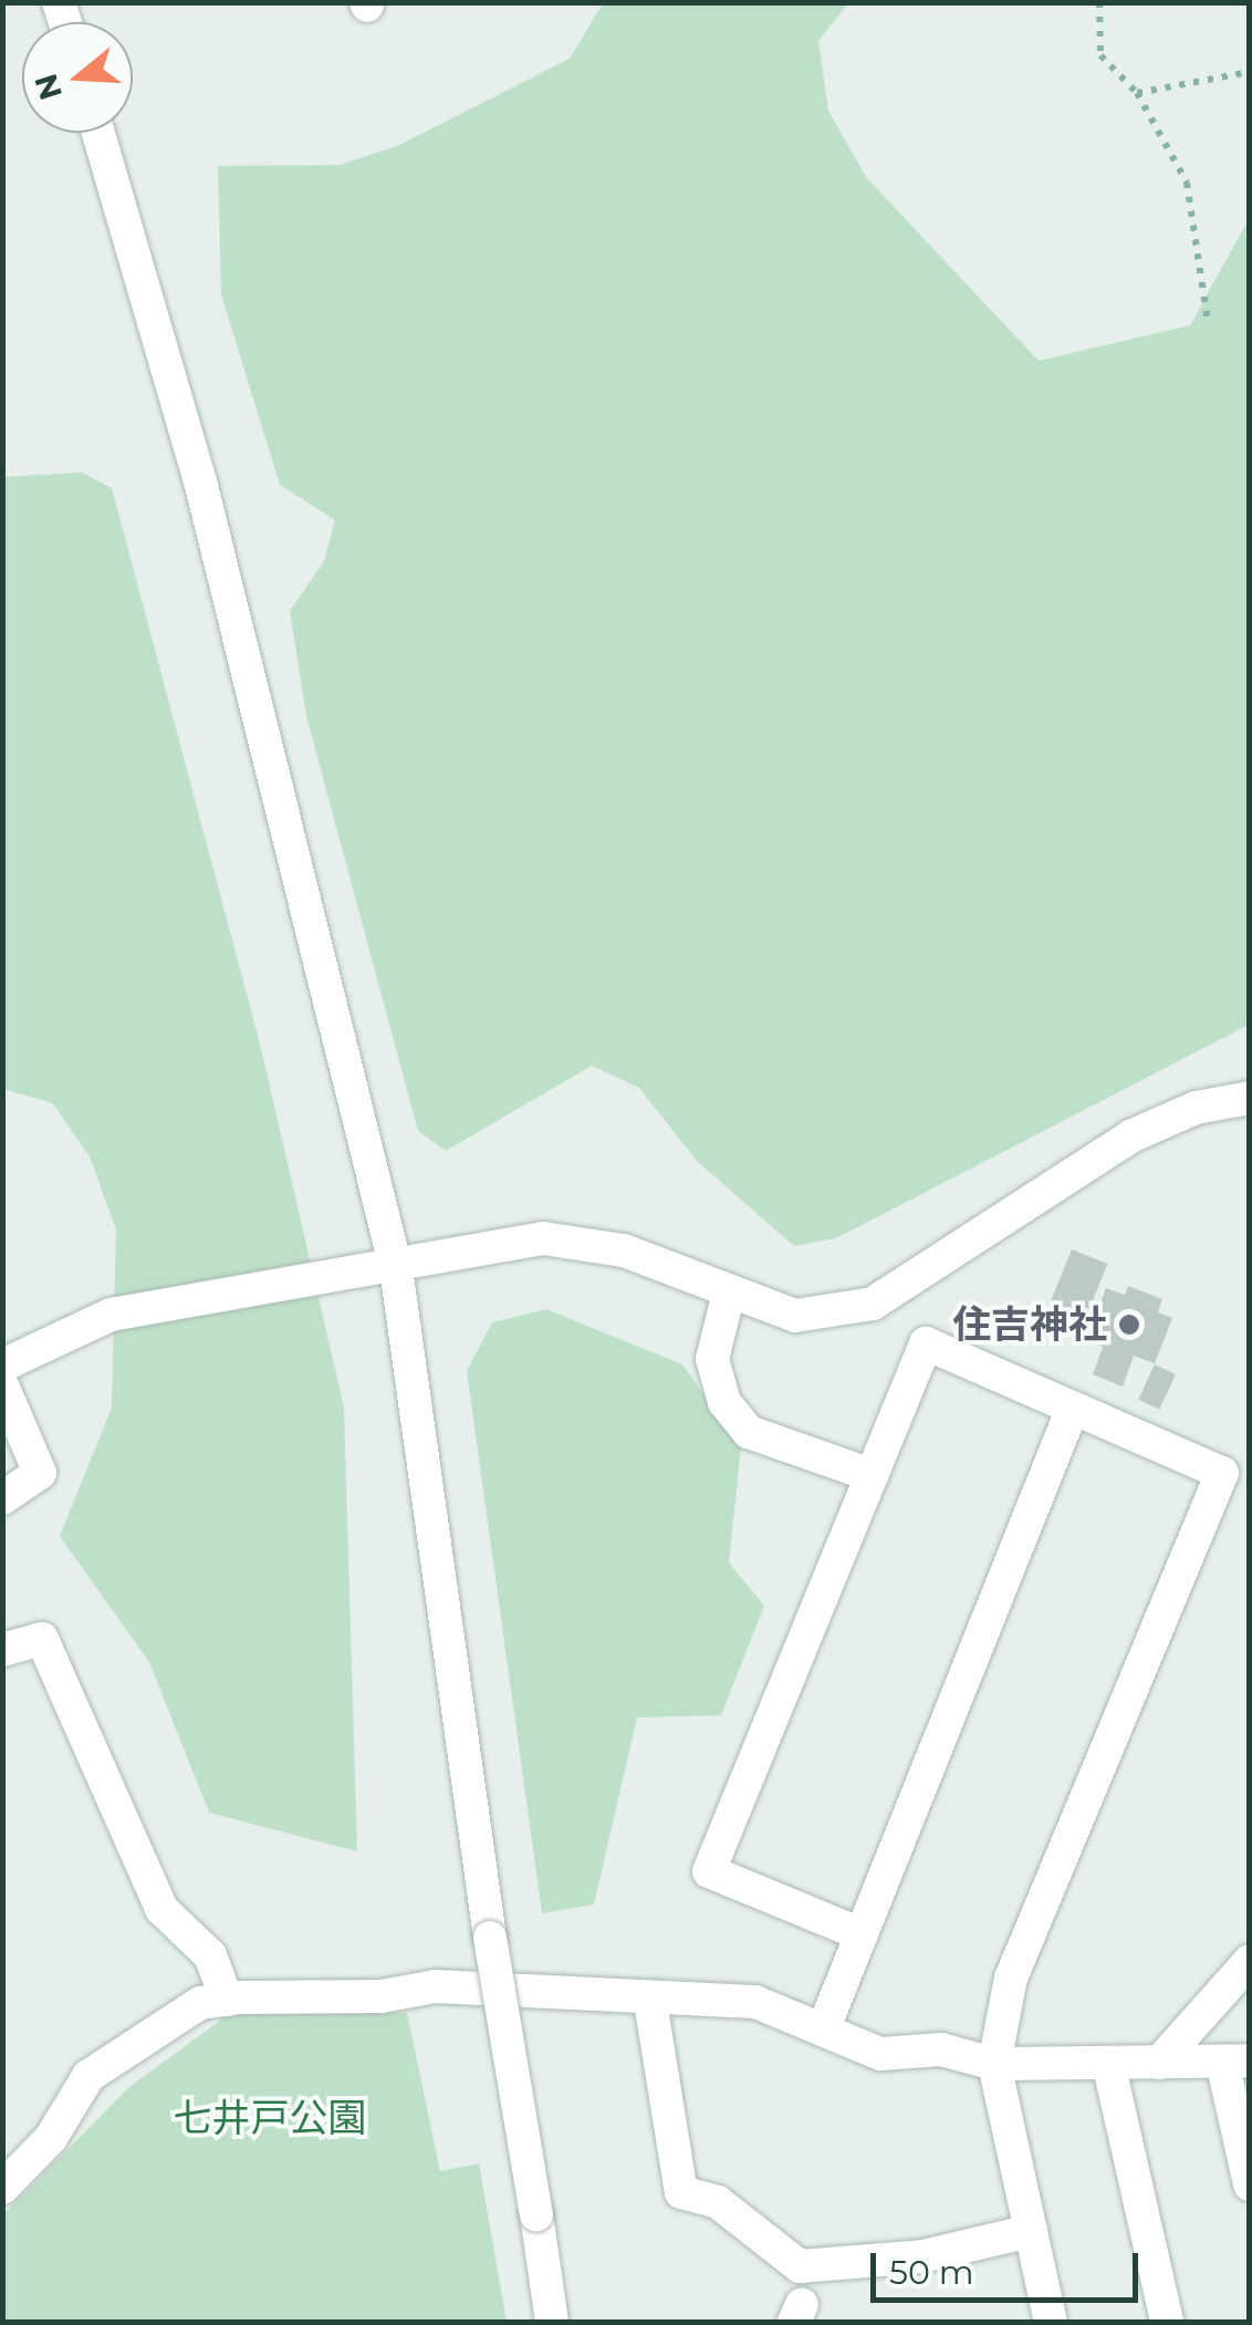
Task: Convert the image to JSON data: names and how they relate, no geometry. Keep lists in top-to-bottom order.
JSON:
{
  "parks": ["七井戸公園"],
  "places": ["住吉神社"],
  "scale_bar": "50 m",
  "north": "left"
}
